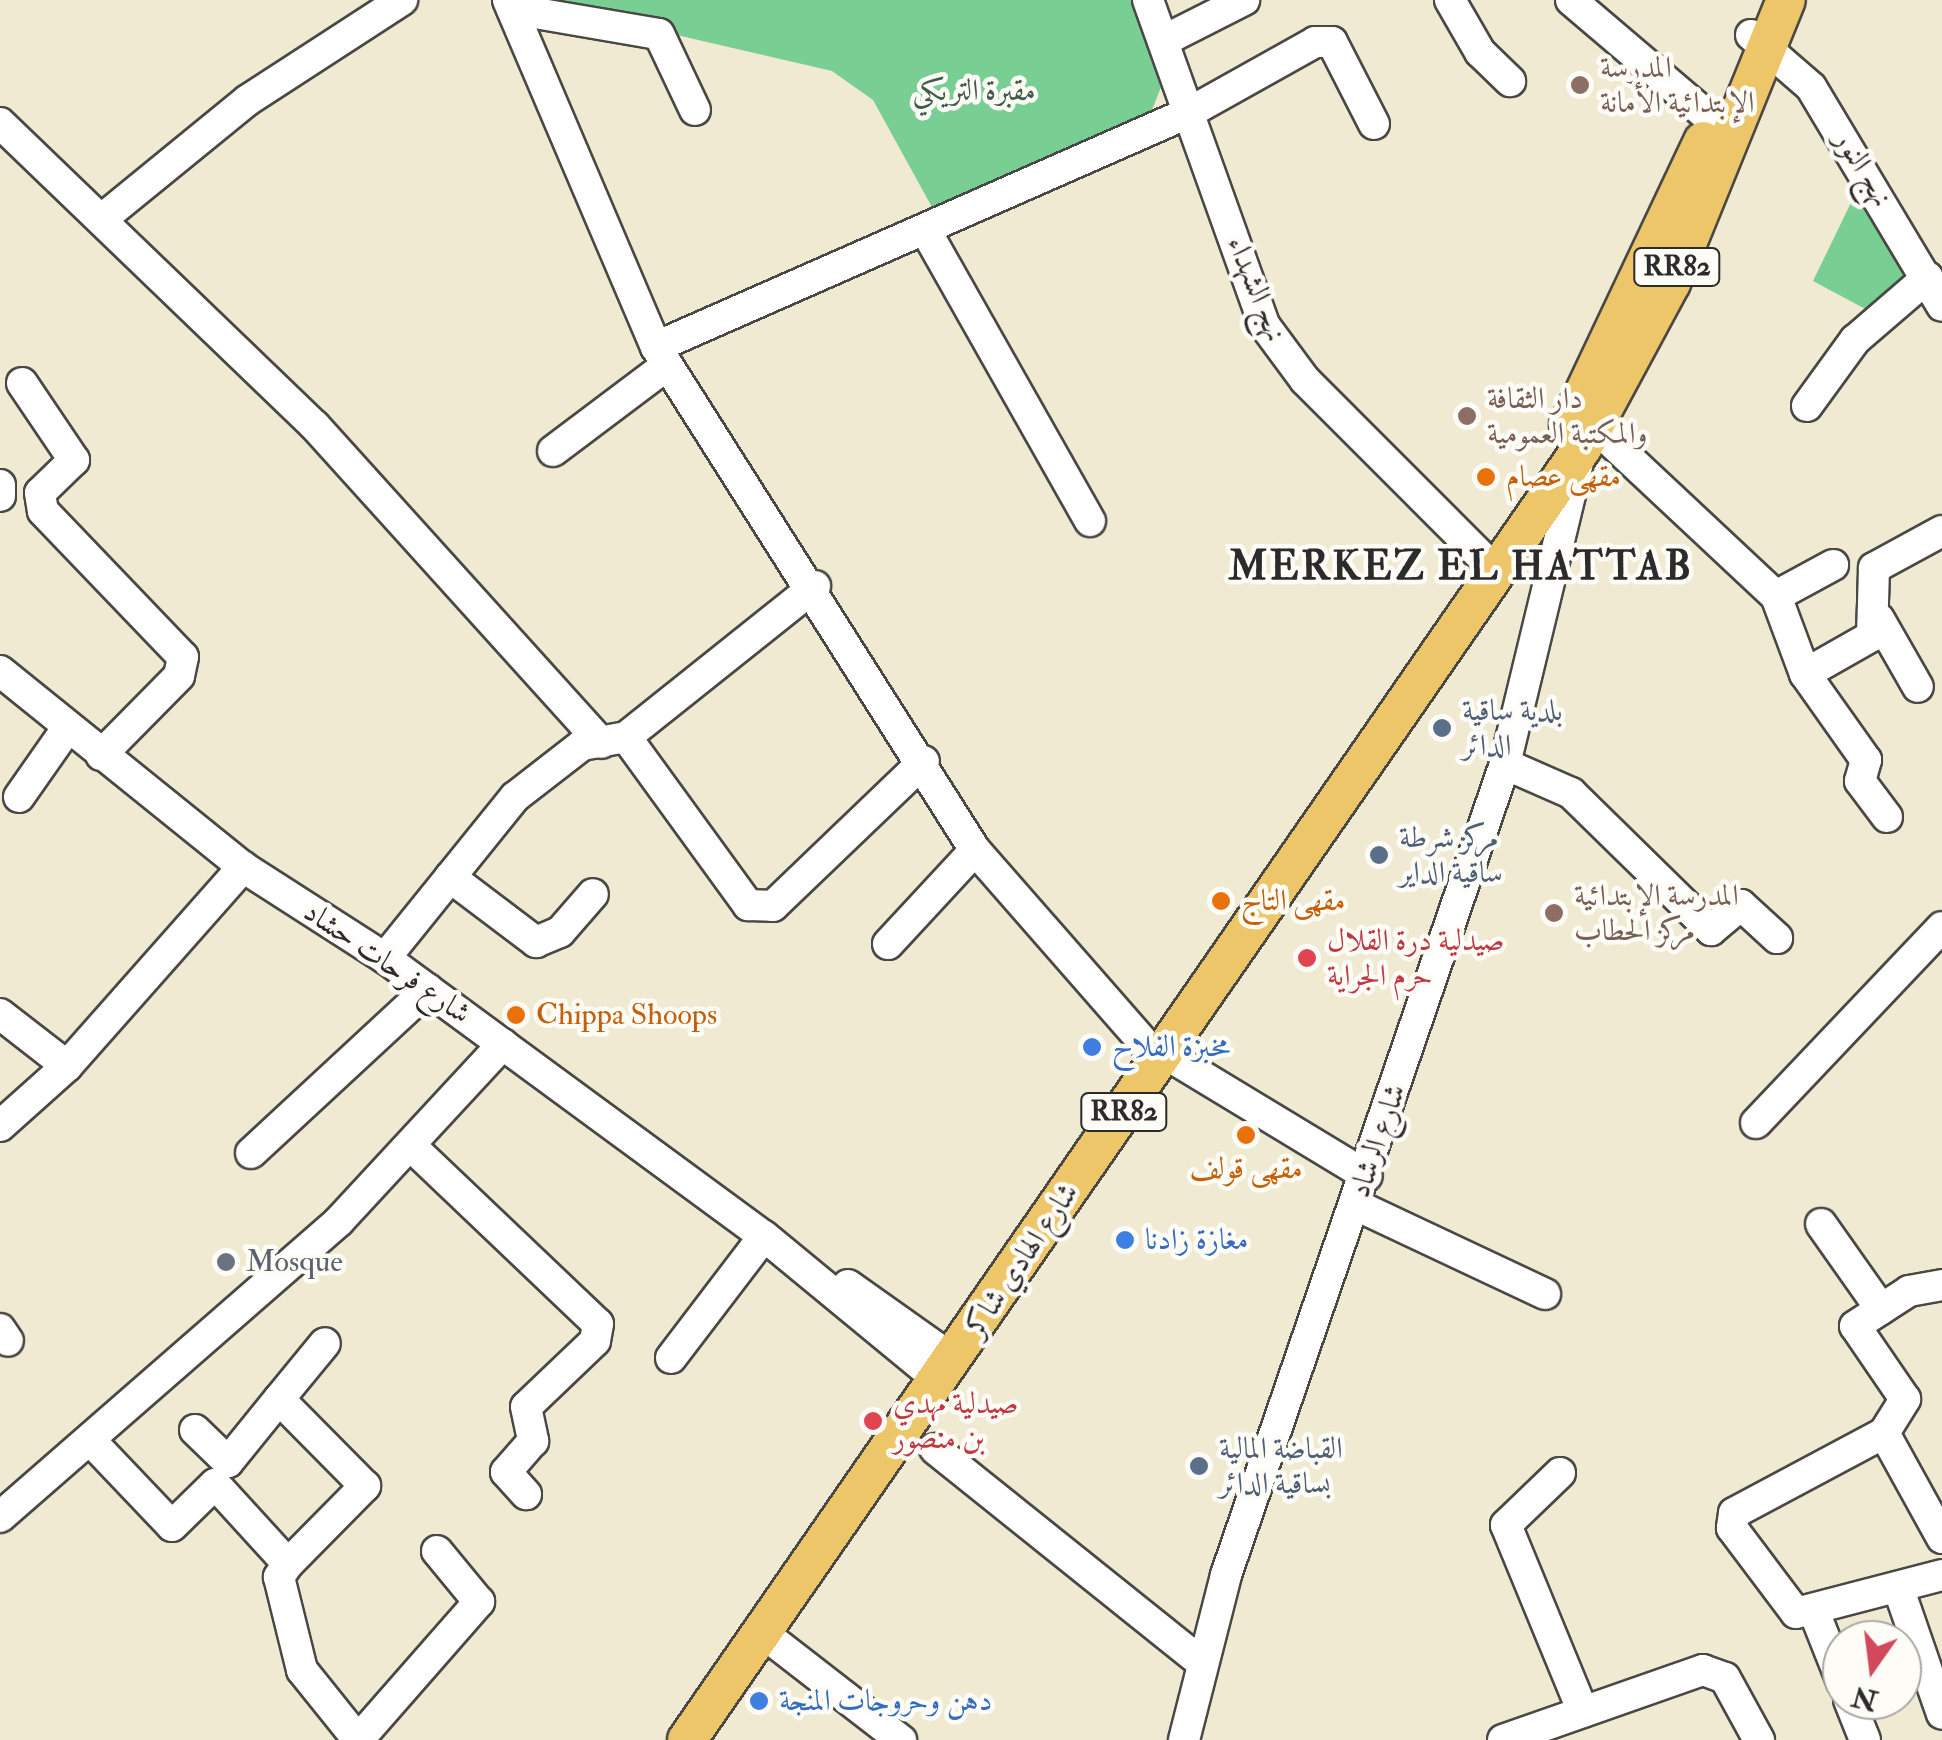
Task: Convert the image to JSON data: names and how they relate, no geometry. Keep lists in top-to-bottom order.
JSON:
{
  "streets": {
    "main road": ["RR82", "شارع الهادي شاكر"],
    "street": [
      "نهج النور",
      "نهج الشهداء",
      "شارع فرحات حشاد",
      "شارع الرشاد"
    ]
  },
  "crossings": [
    ["نهج النور", "RR82"],
    ["RR82", "نهج الشهداء"],
    ["RR82", "شارع الرشاد"],
    ["RR82", "شارع الهادي شاكر"],
    ["نهج الشهداء", "شارع الهادي شاكر"],
    ["شارع فرحات حشاد", "شارع الهادي شاكر"]
  ],
  "districts": ["MERKEZ EL HATTAB"],
  "parks": ["مقبرة التريكي"],
  "places": [
    "المدرسة الإبتدائية الأمانة",
    "دار الثقافة والمكتبة العمومية",
    "مقهى عصام",
    "بلدية ساقية الدائر",
    "مركز شرطة ساقية الداير",
    "مقهى التاج",
    "المدرسة الإبتدائية مركز الحطاب",
    "صيدلية درة القلال حرم الجراية",
    "Chippa Shoops",
    "مخبزة الفلاح",
    "مقهى قولف",
    "مغازة زادنا",
    "Mosque",
    "صيدلية مهدي بن منصور",
    "القباضة المالية بساقية الدائر",
    "دهن وحروجات المنجة"
  ],
  "north": "bottom"
}
